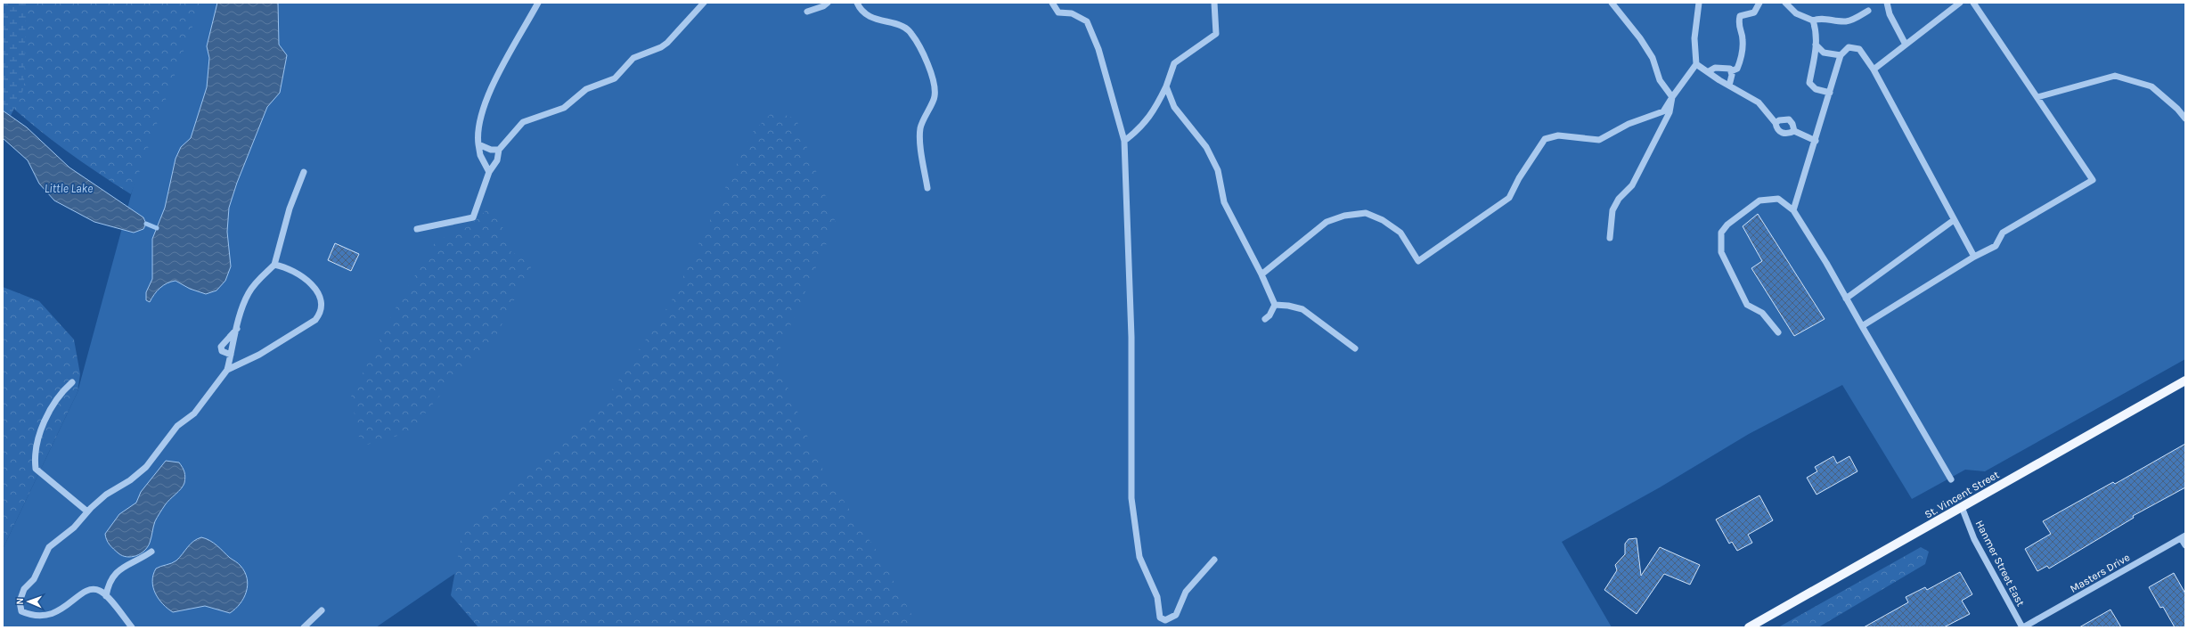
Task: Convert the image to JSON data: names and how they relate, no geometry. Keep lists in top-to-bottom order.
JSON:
{
  "streets": {
    "main road": ["St. Vincent Street"],
    "street": ["Hanmer Street East", "Masters Drive"]
  },
  "crossings": [
    ["St. Vincent Street", "Hanmer Street East"],
    ["Hanmer Street East", "Masters Drive"]
  ],
  "water": ["Little Lake"],
  "north": "left"
}
